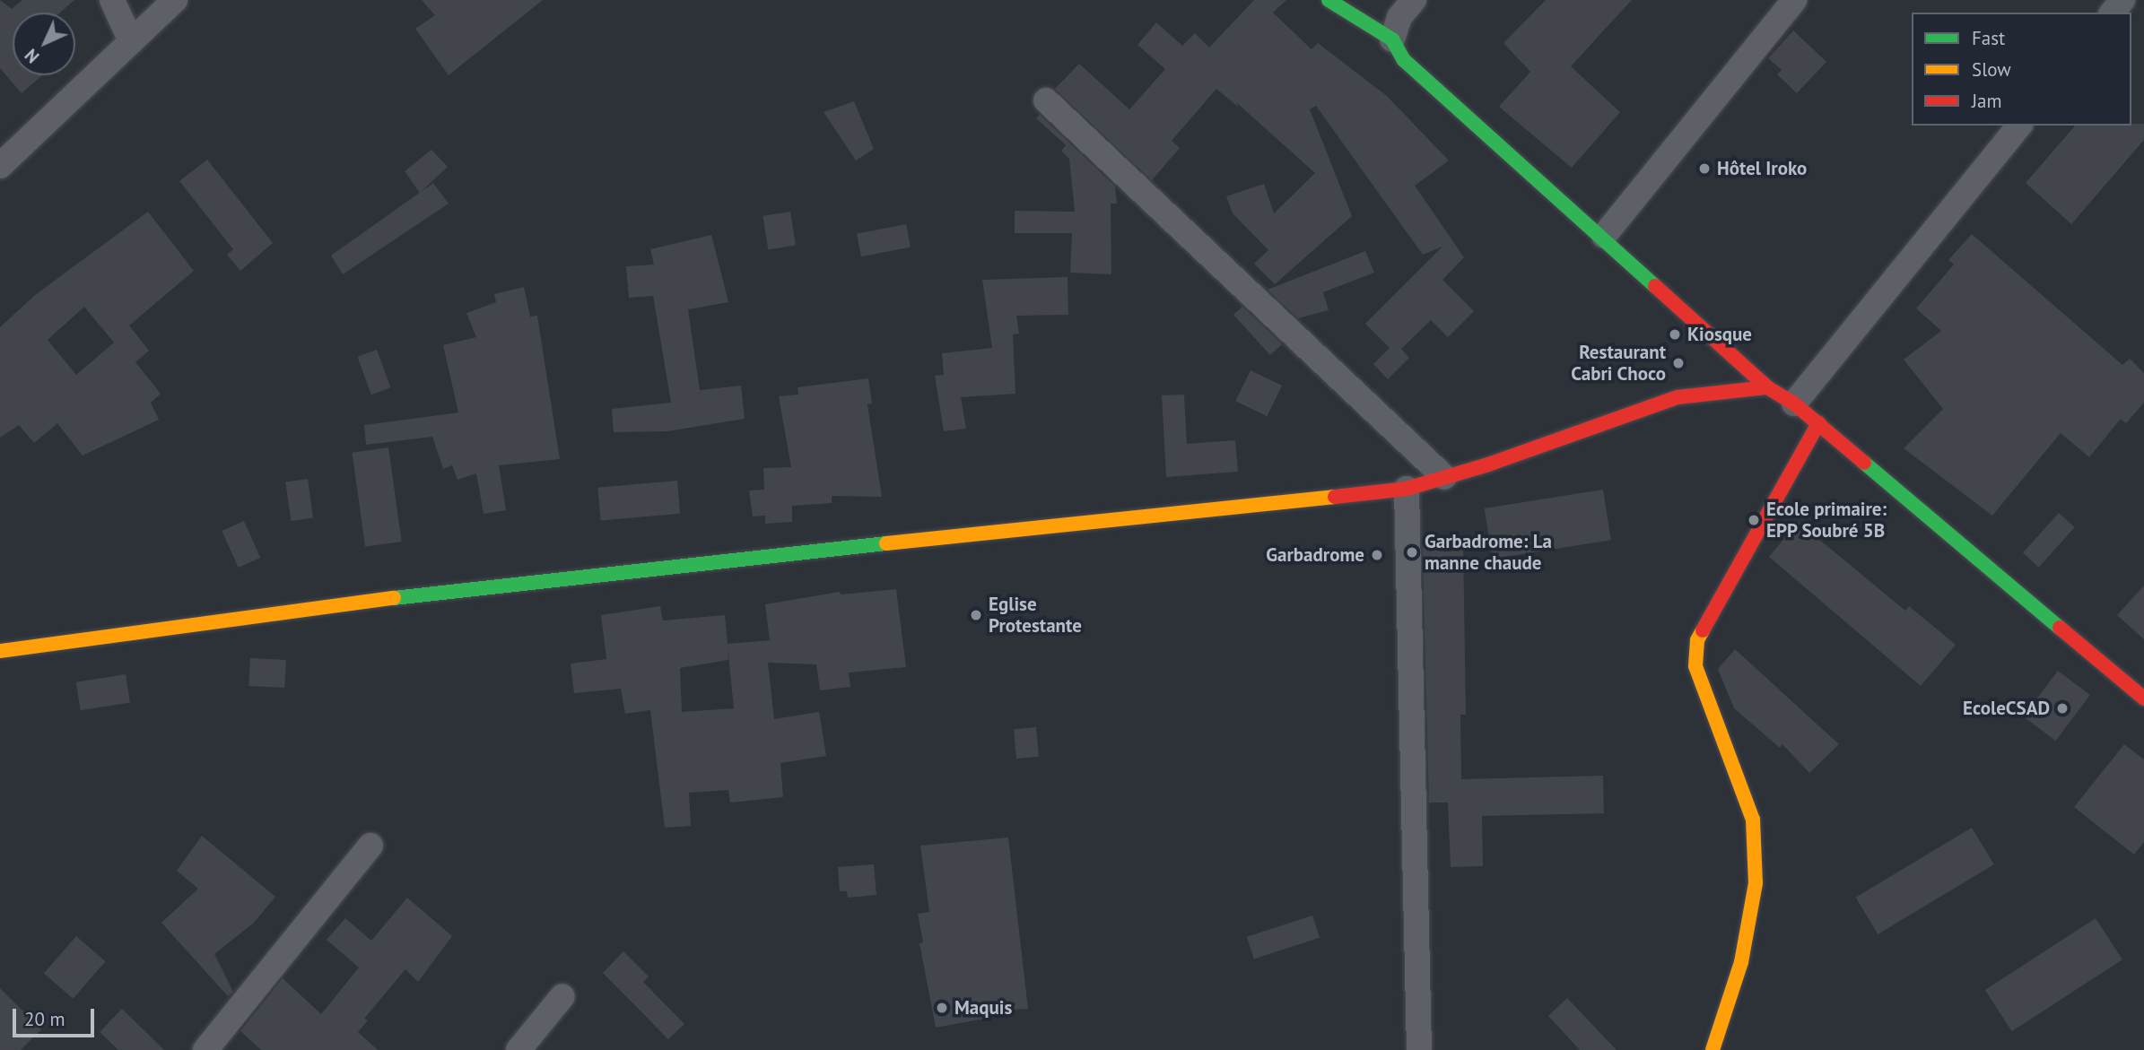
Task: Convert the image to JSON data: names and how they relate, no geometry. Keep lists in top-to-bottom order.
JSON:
{
  "places": [
    "Hôtel Iroko",
    "Kiosque",
    "Restaurant Cabri Choco",
    "Ecole primaire: EPP Soubré 5B",
    "Garbadrome: La manne chaude",
    "Garbadrome",
    "Eglise Protestante",
    "EcoleCSAD",
    "Maquis"
  ],
  "legend": ["Fast", "Slow", "Jam"],
  "scale_bar": "20 m",
  "north": "bottom left"
}
